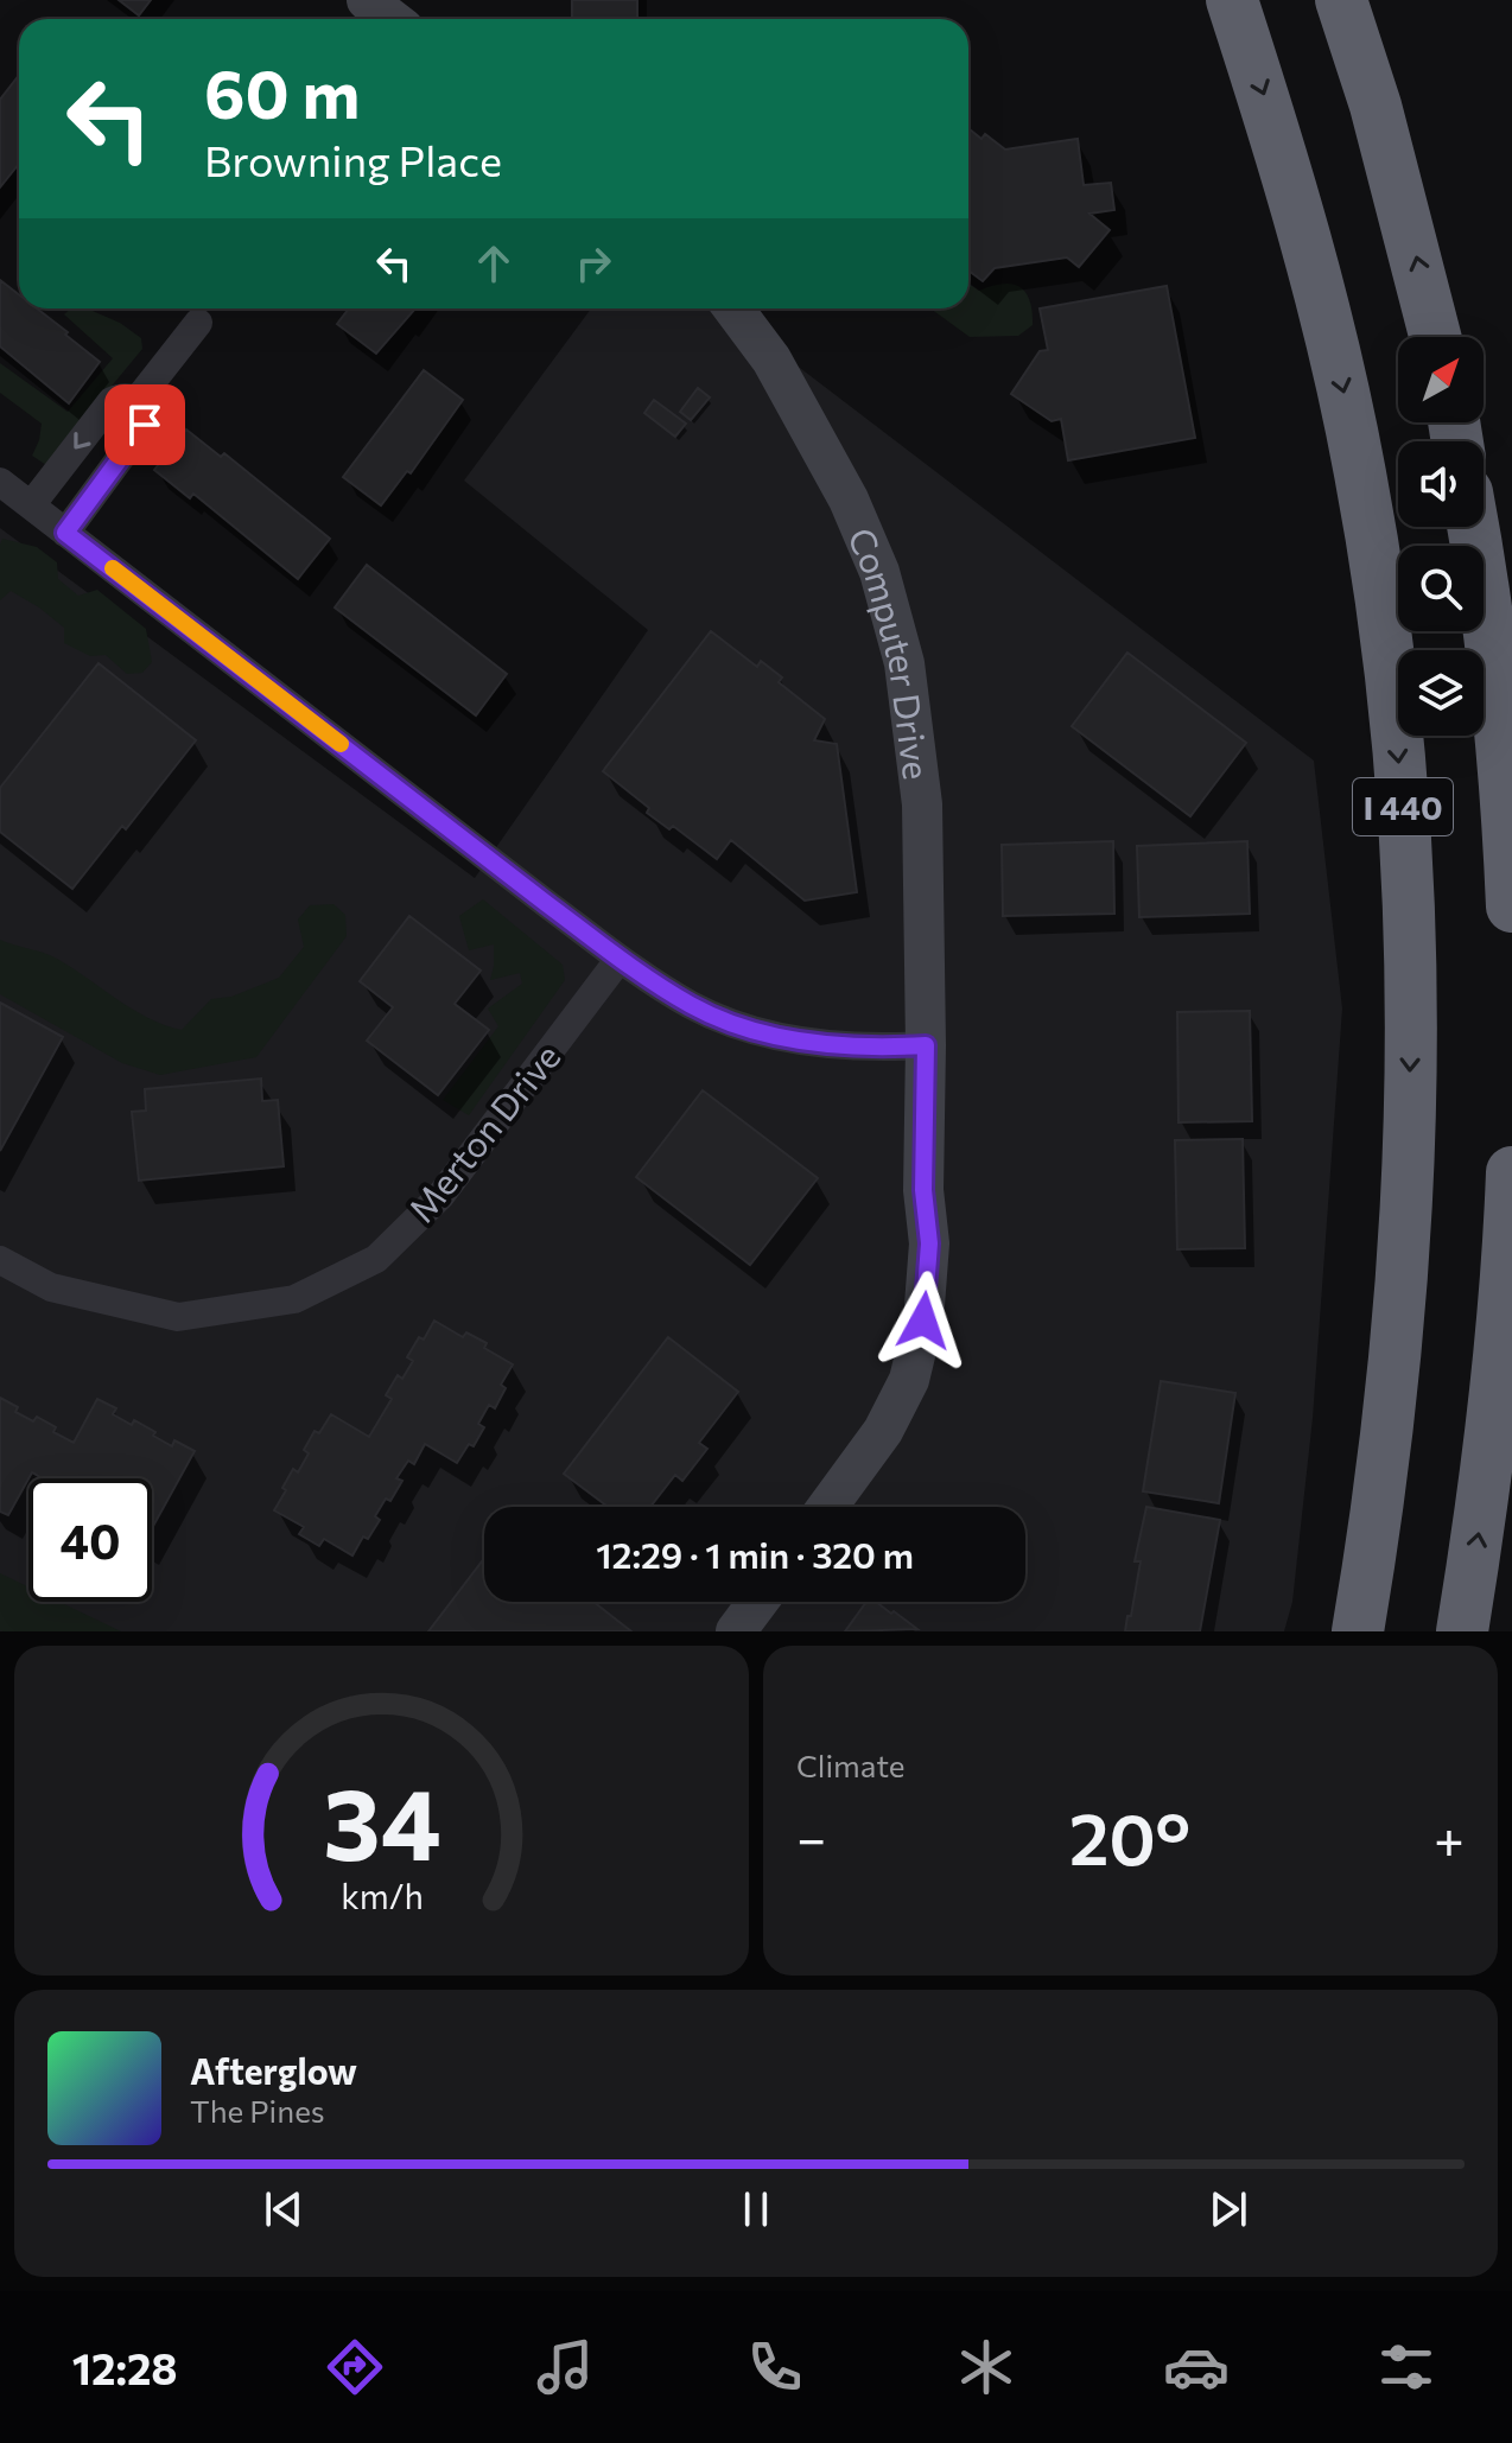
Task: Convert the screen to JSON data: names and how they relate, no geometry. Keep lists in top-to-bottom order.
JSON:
{
  "streets": {
    "highway": ["I 440"],
    "street": ["Computer Drive", "Merton Drive"]
  },
  "north": "top right",
  "page": {
    "turn": ["60 m", "Browning Place"],
    "limit": "40",
    "trip": "12:29 · 1 min · 320 m",
    "tile": "Climate",
    "heat": ["−", "20°", "+"],
    "song": ["Afterglow", "The Pines"],
    "tabs": "12:28",
    "gauge": ["34", "km/h"]
  }
}
